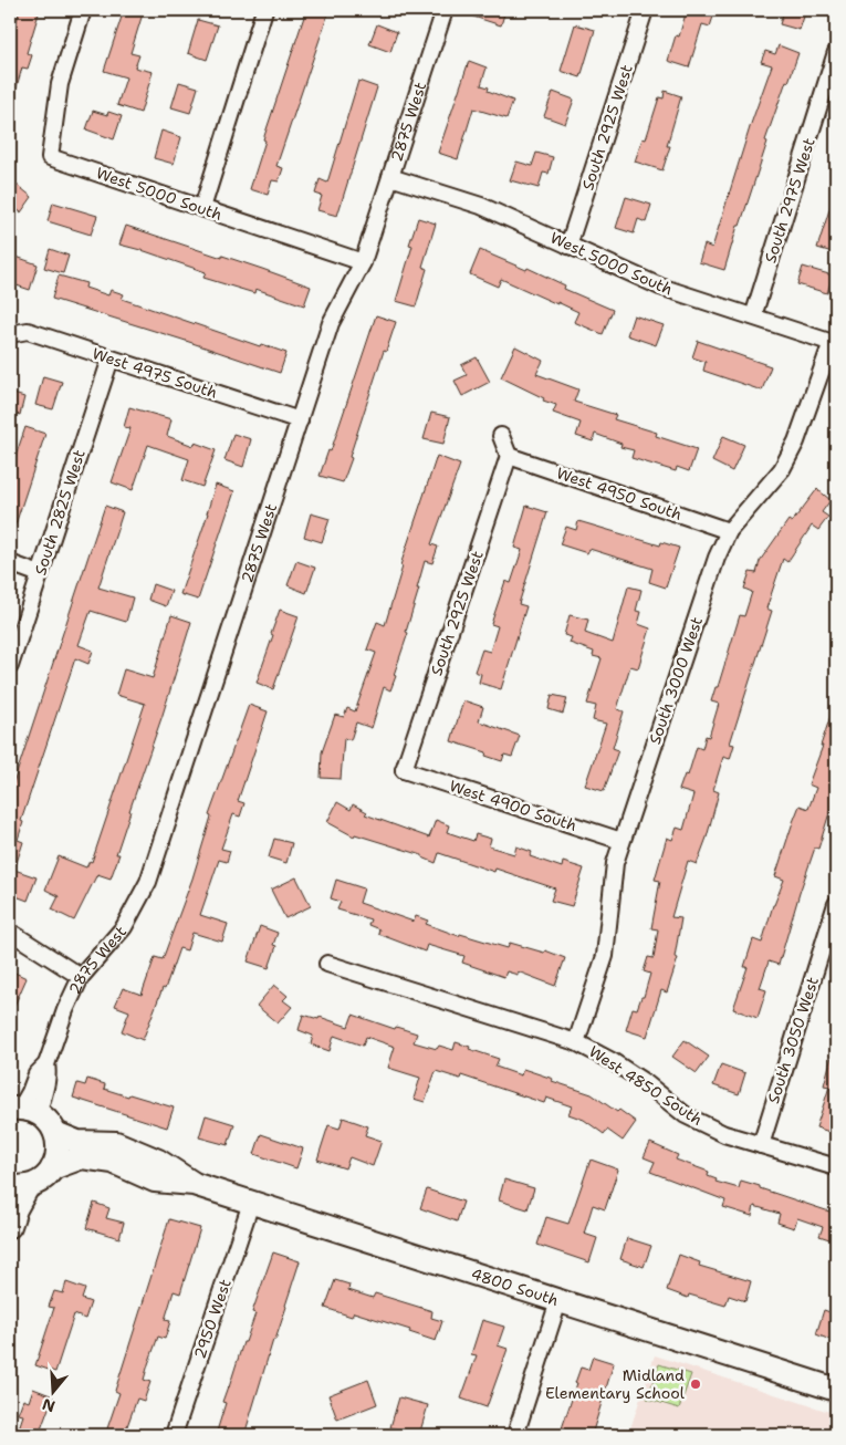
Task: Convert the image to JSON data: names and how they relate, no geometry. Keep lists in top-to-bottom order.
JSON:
{
  "streets": {
    "main road": ["4800 South"],
    "street": [
      "2875 West",
      "South 2925 West",
      "West 5000 South",
      "South 2975 West",
      "West 4975 South",
      "West 4950 South",
      "South 2825 West",
      "South 3000 West",
      "West 4900 South",
      "South 3050 West",
      "West 4850 South",
      "2950 West"
    ]
  },
  "crossings": [
    ["2875 West", "West 5000 South"],
    ["2875 West", "West 4975 South"],
    ["South 2925 West", "West 5000 South"],
    ["South 2925 West", "West 4950 South"],
    ["South 2925 West", "West 4900 South"],
    ["West 5000 South", "South 2975 West"],
    ["West 5000 South", "South 3000 West"],
    ["West 4975 South", "South 2825 West"],
    ["West 4950 South", "South 3000 West"],
    ["South 3000 West", "West 4900 South"],
    ["South 3000 West", "West 4850 South"],
    ["South 3050 West", "West 4850 South"],
    ["4800 South", "2950 West"]
  ],
  "places": ["Midland Elementary School"],
  "north": "bottom"
}
